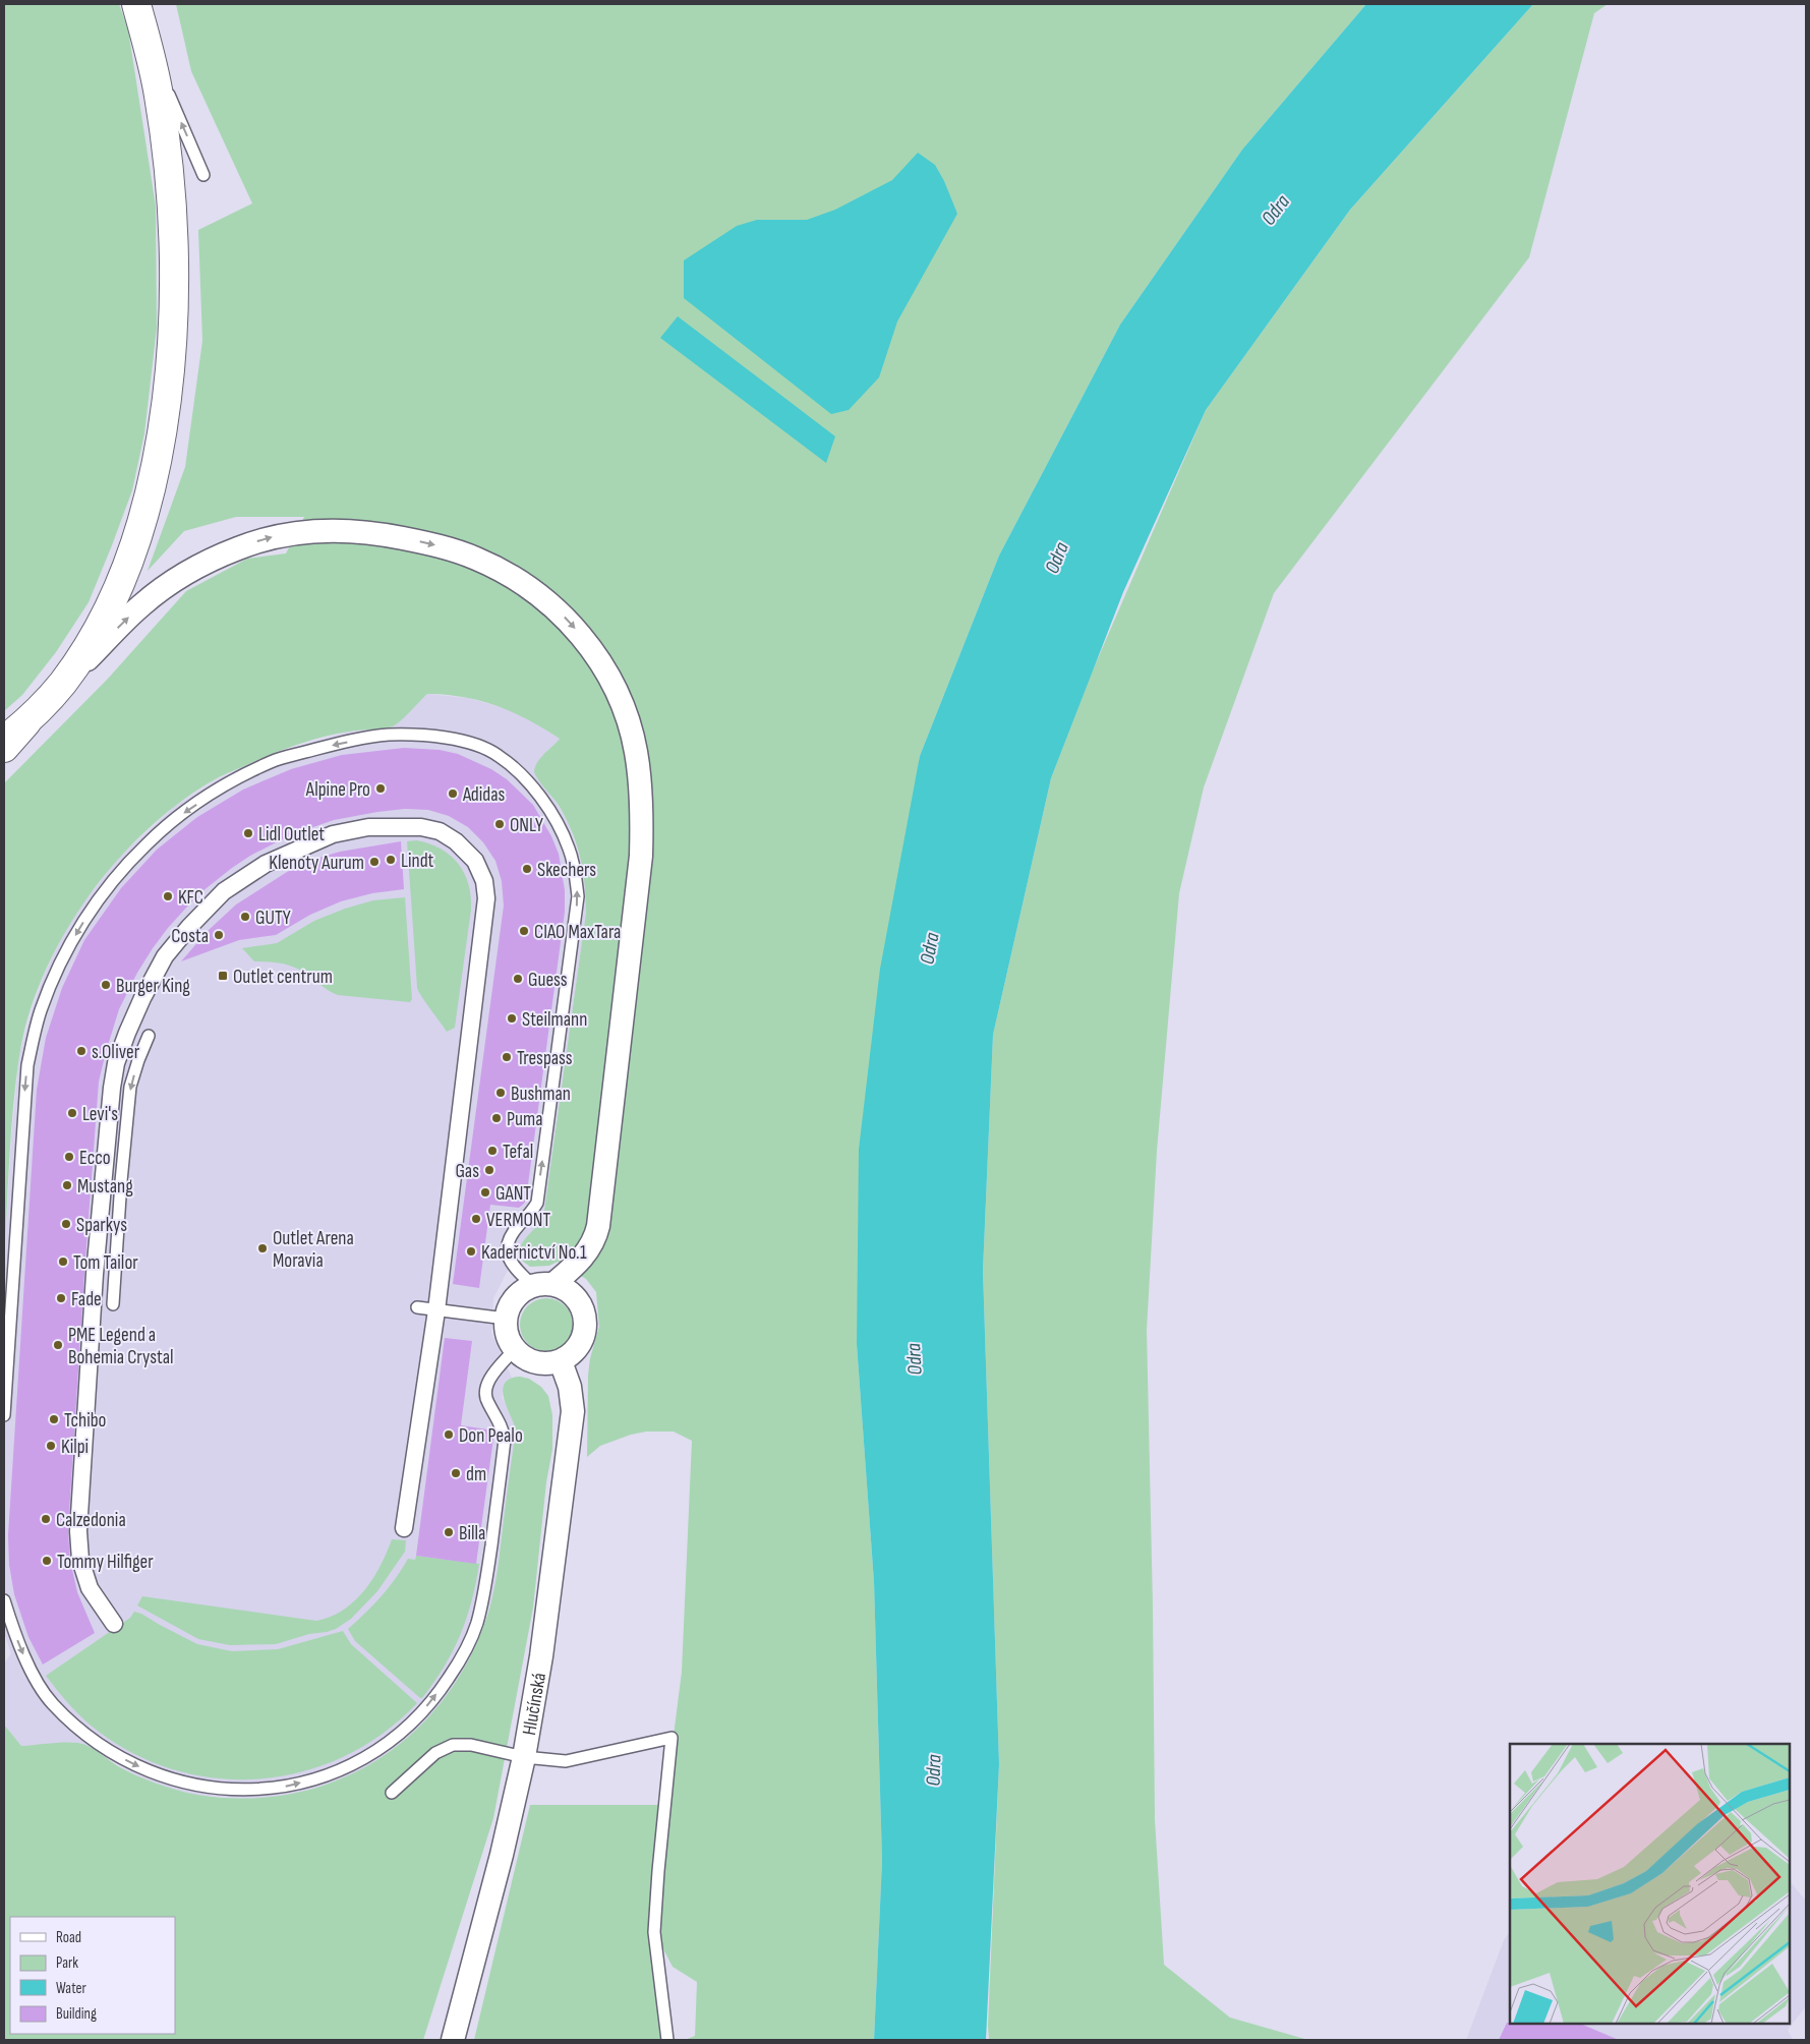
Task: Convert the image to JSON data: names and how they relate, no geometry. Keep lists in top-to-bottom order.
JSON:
{
  "streets": {
    "street": ["Hlučínská"]
  },
  "water": ["Odra"],
  "places": {
    "other": [
      "Alpine Pro",
      "Adidas",
      "ONLY",
      "Lidl Outlet",
      "Lindt",
      "Klenoty Aurum",
      "Skechers",
      "KFC",
      "GUTY",
      "CIAO MaxTara",
      "Costa",
      "Guess",
      "Burger King",
      "Steilmann",
      "s.Oliver",
      "Trespass",
      "Bushman",
      "Levi's",
      "Puma",
      "Tefal",
      "Ecco",
      "Gas",
      "Mustang",
      "GANT",
      "VERMONT",
      "Sparkys",
      "Outlet Arena Moravia",
      "Kadeřnictví No.1",
      "Tom Tailor",
      "Fade",
      "PME Legend a Bohemia Crystal",
      "Tchibo",
      "Don Pealo",
      "Kilpi",
      "dm",
      "Calzedonia",
      "Billa",
      "Tommy Hilfiger"
    ],
    "transit": ["Outlet centrum"]
  },
  "legend": [
    "Road",
    "Park",
    "Water",
    "Building"
  ]
}
